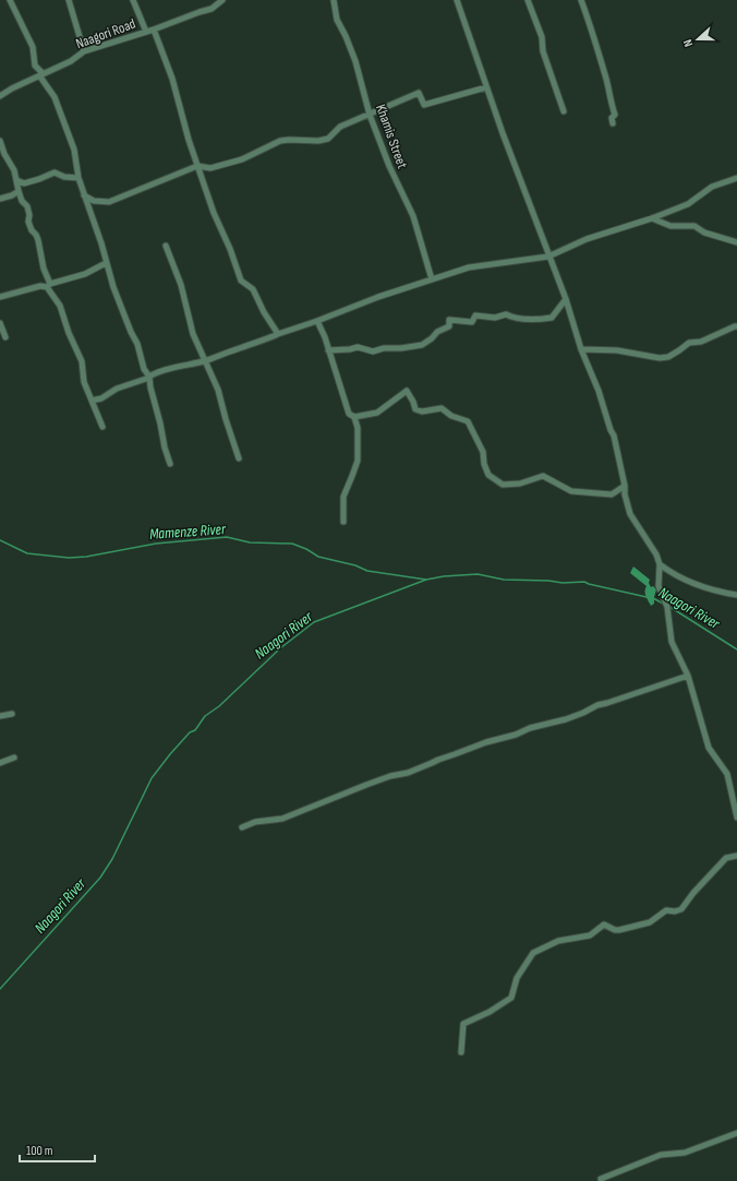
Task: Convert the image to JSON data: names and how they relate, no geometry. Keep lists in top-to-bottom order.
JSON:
{
  "streets": {
    "street": ["Naagori Road", "Khamis Street"]
  },
  "water": ["Mamenze River", "Naagori River"],
  "scale_bar": "100 m",
  "north": "left"
}
